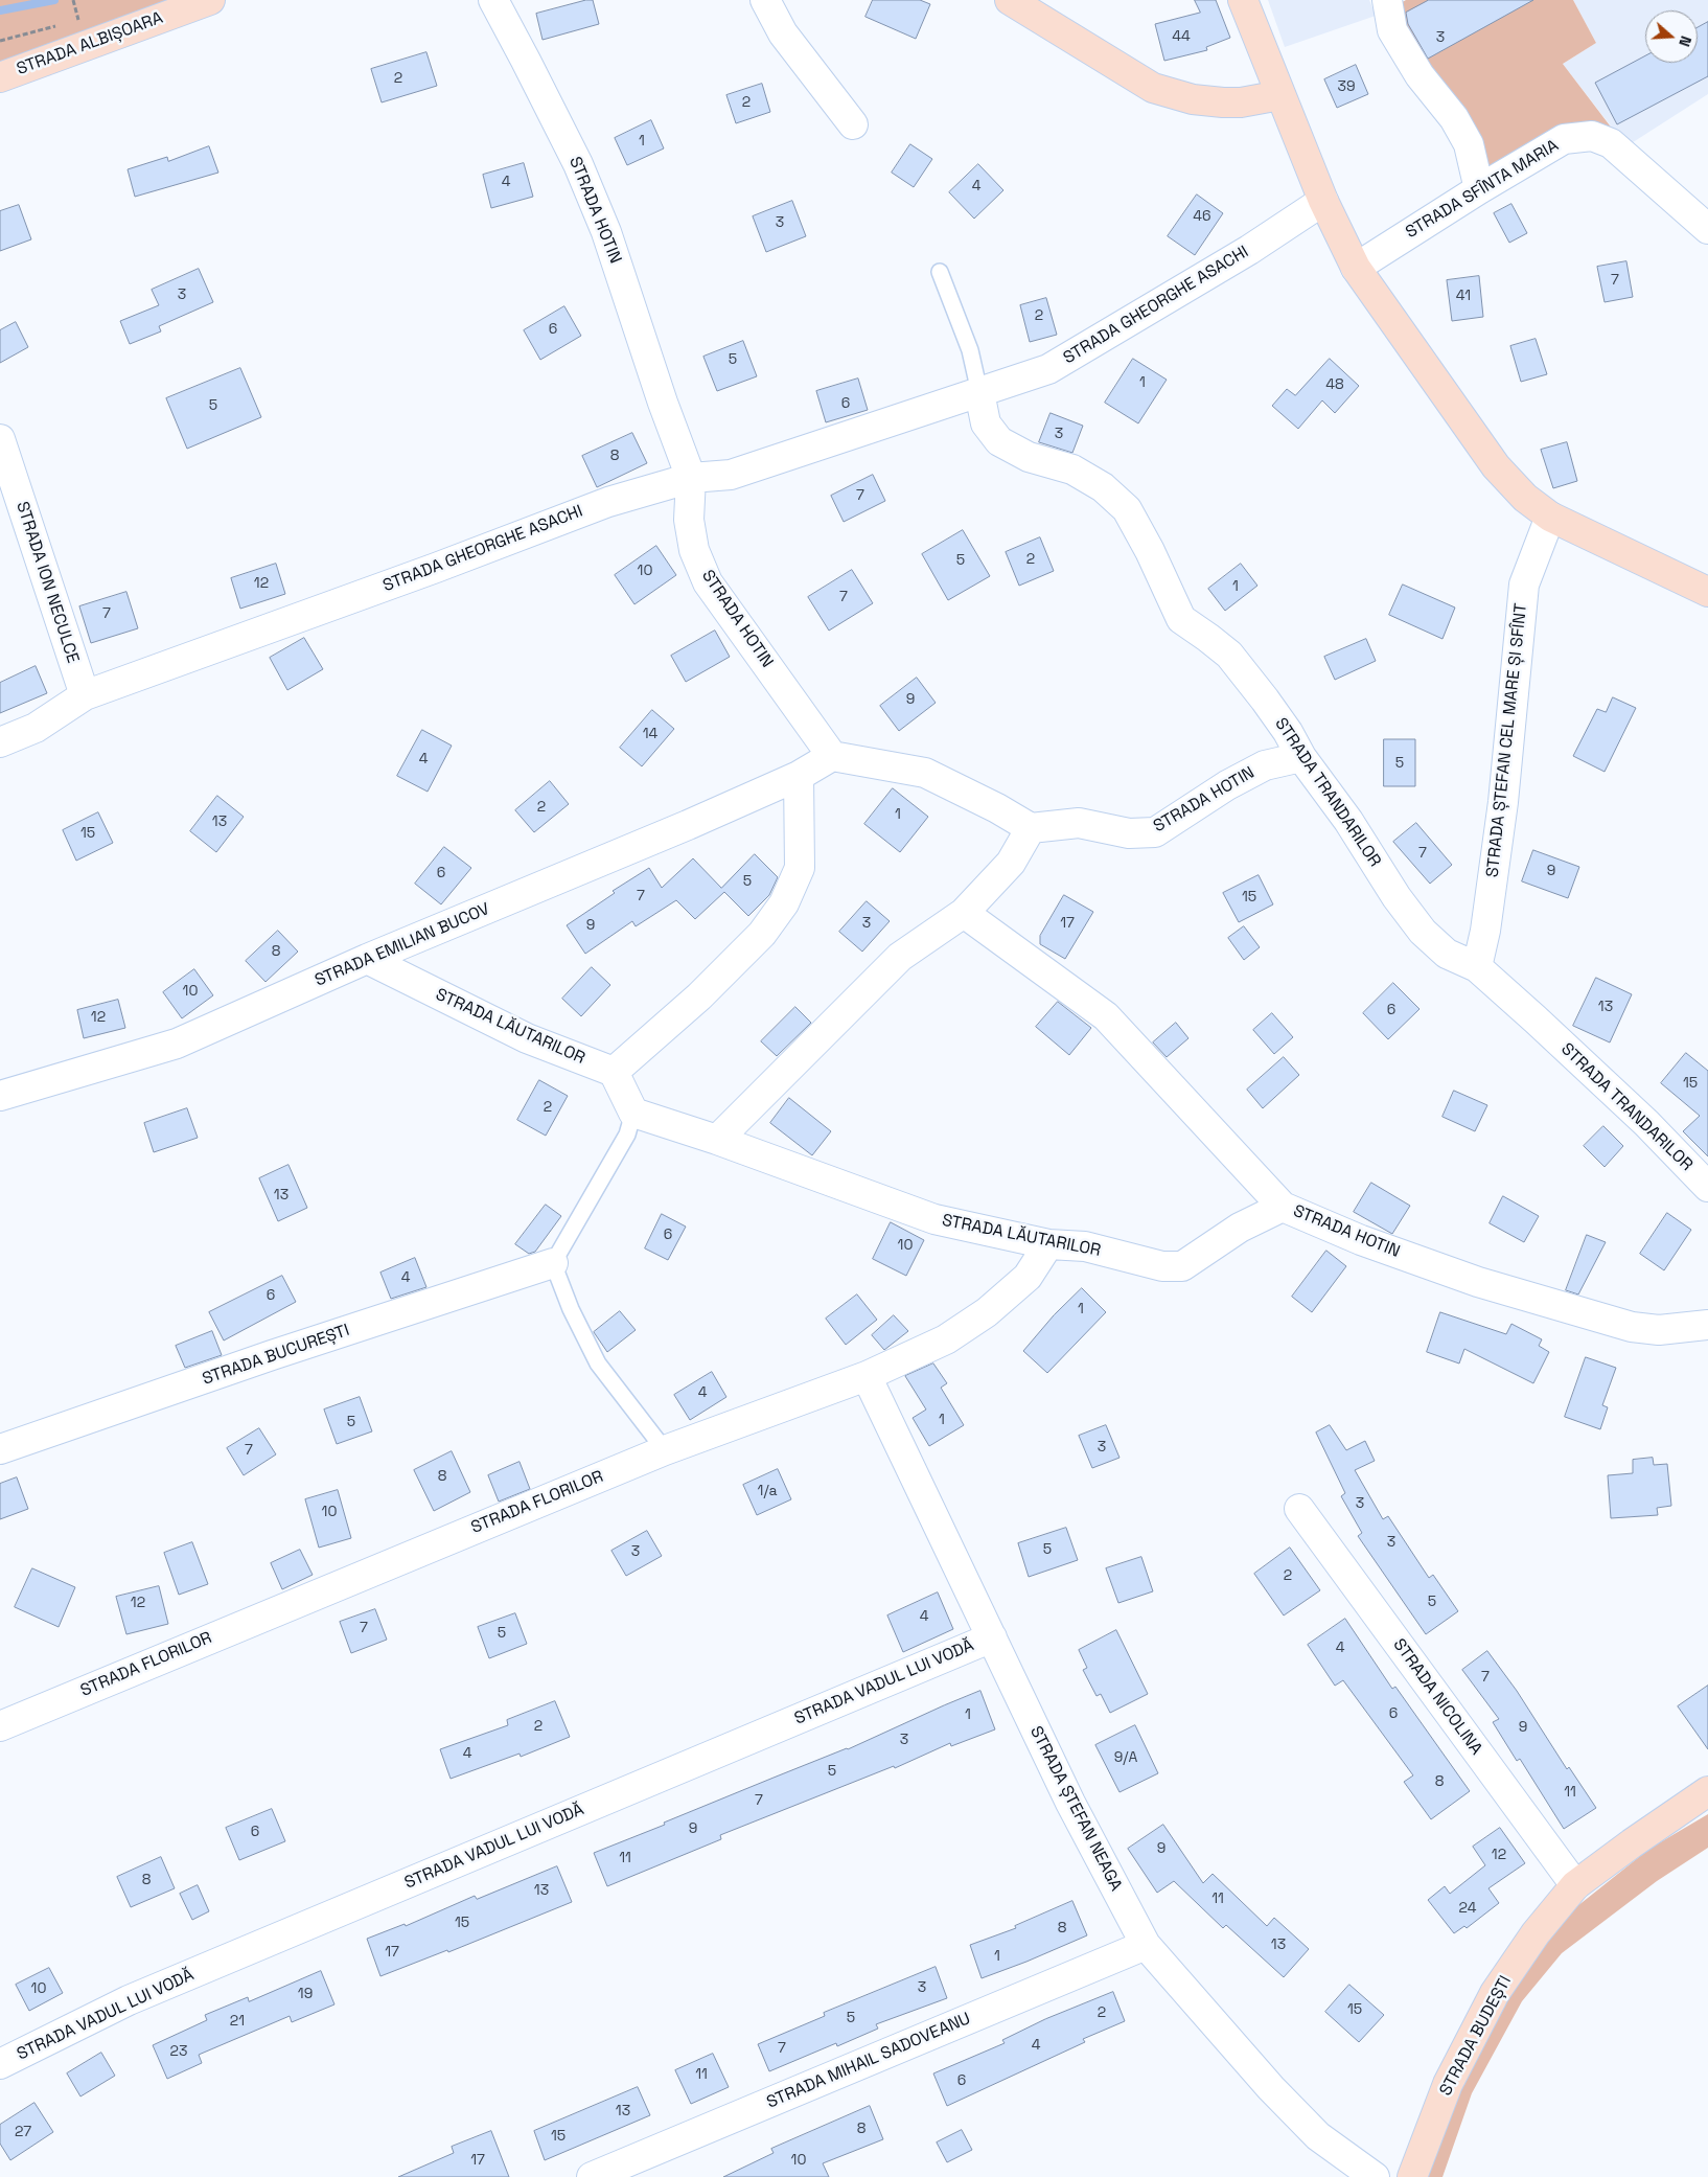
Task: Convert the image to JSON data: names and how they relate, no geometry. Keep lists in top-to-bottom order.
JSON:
{
  "streets": {
    "street": [
      "STRADA ALBIȘOARA",
      "STRADA SFÎNTA MARIA",
      "STRADA HOTIN",
      "STRADA GHEORGHE ASACHI",
      "STRADA ION NECULCE",
      "STRADA ȘTEFAN CEL MARE ȘI SFÎNT",
      "STRADA TRANDARILOR",
      "STRADA EMILIAN BUCOV",
      "STRADA LĂUTARILOR",
      "STRADA BUCUREȘTI",
      "STRADA FLORILOR",
      "STRADA VADUL LUI VODĂ",
      "STRADA NICOLINA",
      "STRADA ȘTEFAN NEAGA",
      "STRADA BUDEȘTI",
      "STRADA MIHAIL SADOVEANU"
    ]
  },
  "crossings": [
    ["STRADA HOTIN", "STRADA GHEORGHE ASACHI"],
    ["STRADA HOTIN", "STRADA TRANDARILOR"],
    ["STRADA HOTIN", "STRADA EMILIAN BUCOV"],
    ["STRADA HOTIN", "STRADA LĂUTARILOR"],
    ["STRADA GHEORGHE ASACHI", "STRADA ION NECULCE"],
    ["STRADA GHEORGHE ASACHI", "STRADA TRANDARILOR"],
    ["STRADA ȘTEFAN CEL MARE ȘI SFÎNT", "STRADA TRANDARILOR"],
    ["STRADA EMILIAN BUCOV", "STRADA LĂUTARILOR"],
    ["STRADA LĂUTARILOR", "STRADA FLORILOR"],
    ["STRADA FLORILOR", "STRADA ȘTEFAN NEAGA"],
    ["STRADA VADUL LUI VODĂ", "STRADA ȘTEFAN NEAGA"],
    ["STRADA NICOLINA", "STRADA BUDEȘTI"],
    ["STRADA ȘTEFAN NEAGA", "STRADA MIHAIL SADOVEANU"]
  ],
  "house_numbers": [
    "44",
    "3",
    "2",
    "39",
    "2",
    "1",
    "4",
    "4",
    "46",
    "3",
    "7",
    "3",
    "41",
    "2",
    "6",
    "5",
    "1",
    "48",
    "6",
    "5",
    "3",
    "8",
    "7",
    "2",
    "5",
    "10",
    "12",
    "1",
    "7",
    "7",
    "9",
    "14",
    "4",
    "5",
    "2",
    "1",
    "13",
    "15",
    "7",
    "9",
    "6",
    "5",
    "7",
    "15",
    "3",
    "17",
    "9",
    "8",
    "10",
    "13",
    "6",
    "12",
    "15",
    "2",
    "13",
    "6",
    "10",
    "4",
    "6",
    "1",
    "4",
    "1",
    "5",
    "3",
    "7",
    "8",
    "1/a",
    "3",
    "10",
    "3",
    "5",
    "3",
    "2",
    "5",
    "12",
    "4",
    "7",
    "5",
    "4",
    "7",
    "6",
    "1",
    "2",
    "9",
    "3",
    "4",
    "9/A",
    "5",
    "8",
    "11",
    "7",
    "9",
    "6",
    "9",
    "12",
    "11",
    "8",
    "13",
    "11",
    "24",
    "15",
    "8",
    "13",
    "17",
    "1",
    "3",
    "10",
    "19",
    "15",
    "2",
    "5",
    "21",
    "4",
    "7",
    "23",
    "11",
    "6",
    "13",
    "8",
    "27",
    "15",
    "17",
    "10"
  ],
  "north": "right"
}
